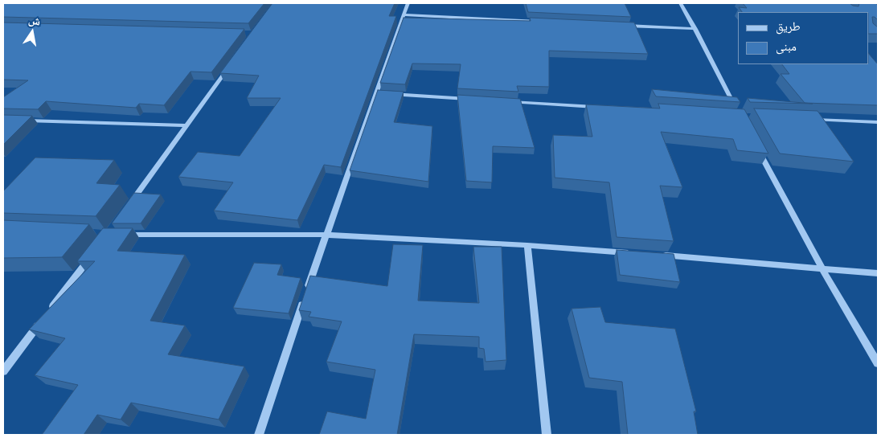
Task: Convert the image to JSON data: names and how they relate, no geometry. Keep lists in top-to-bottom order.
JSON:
{
  "legend": ["طريق", "مبنى"],
  "north": "top"
}
